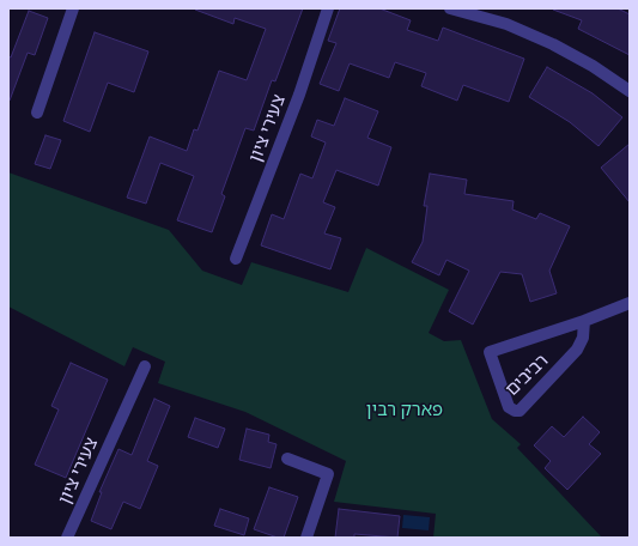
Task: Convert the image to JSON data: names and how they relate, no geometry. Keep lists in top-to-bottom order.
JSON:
{
  "streets": {
    "street": ["צעירי ציון", "רביבים"]
  },
  "parks": ["פארק רבין"]
}
